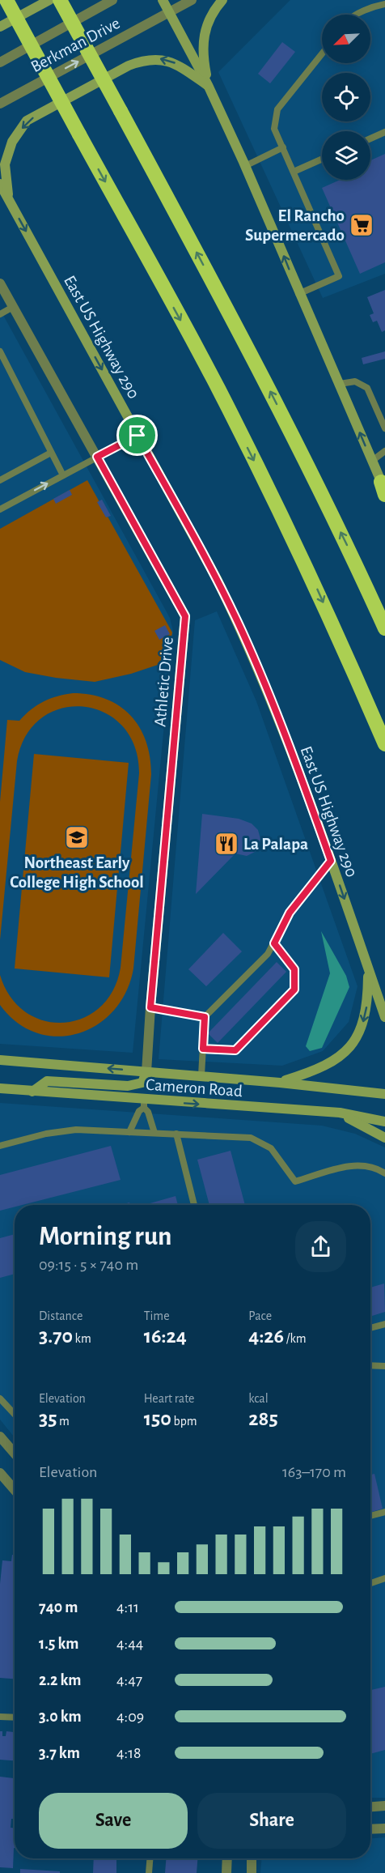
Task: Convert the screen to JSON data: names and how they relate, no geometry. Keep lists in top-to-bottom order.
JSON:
{
  "streets": {
    "main road": ["East US Highway 290", "Cameron Road"],
    "street": ["Berkman Drive", "Athletic Drive"]
  },
  "crossings": [
    ["Athletic Drive", "Cameron Road"]
  ],
  "one_way": ["East US Highway 290"],
  "places": {
    "supermarket": ["El Rancho Supermercado"],
    "school or university": ["Northeast Early College High School"],
    "restaurant": ["La Palapa"]
  },
  "north": "bottom left",
  "page": {
    "heading": ["Morning run", "09:15 · 5 × 740 m"],
    "stats": [
      ["Distance", "3.70 km"],
      ["Time", "16:24"],
      ["Pace", "4:26 /km"],
      ["Elevation", "35 m"],
      ["Heart rate", "150 bpm"],
      ["kcal", "285"]
    ],
    "chart": ["Elevation", "163–170 m"],
    "list": [
      {
        "name": "740 m",
        "note": "4:11"
      },
      {
        "name": "1.5 km",
        "note": "4:44"
      },
      {
        "name": "2.2 km",
        "note": "4:47"
      },
      {
        "name": "3.0 km",
        "note": "4:09"
      },
      {
        "name": "3.7 km",
        "note": "4:18"
      }
    ],
    "buttons": ["Save", "Share"]
  }
}
